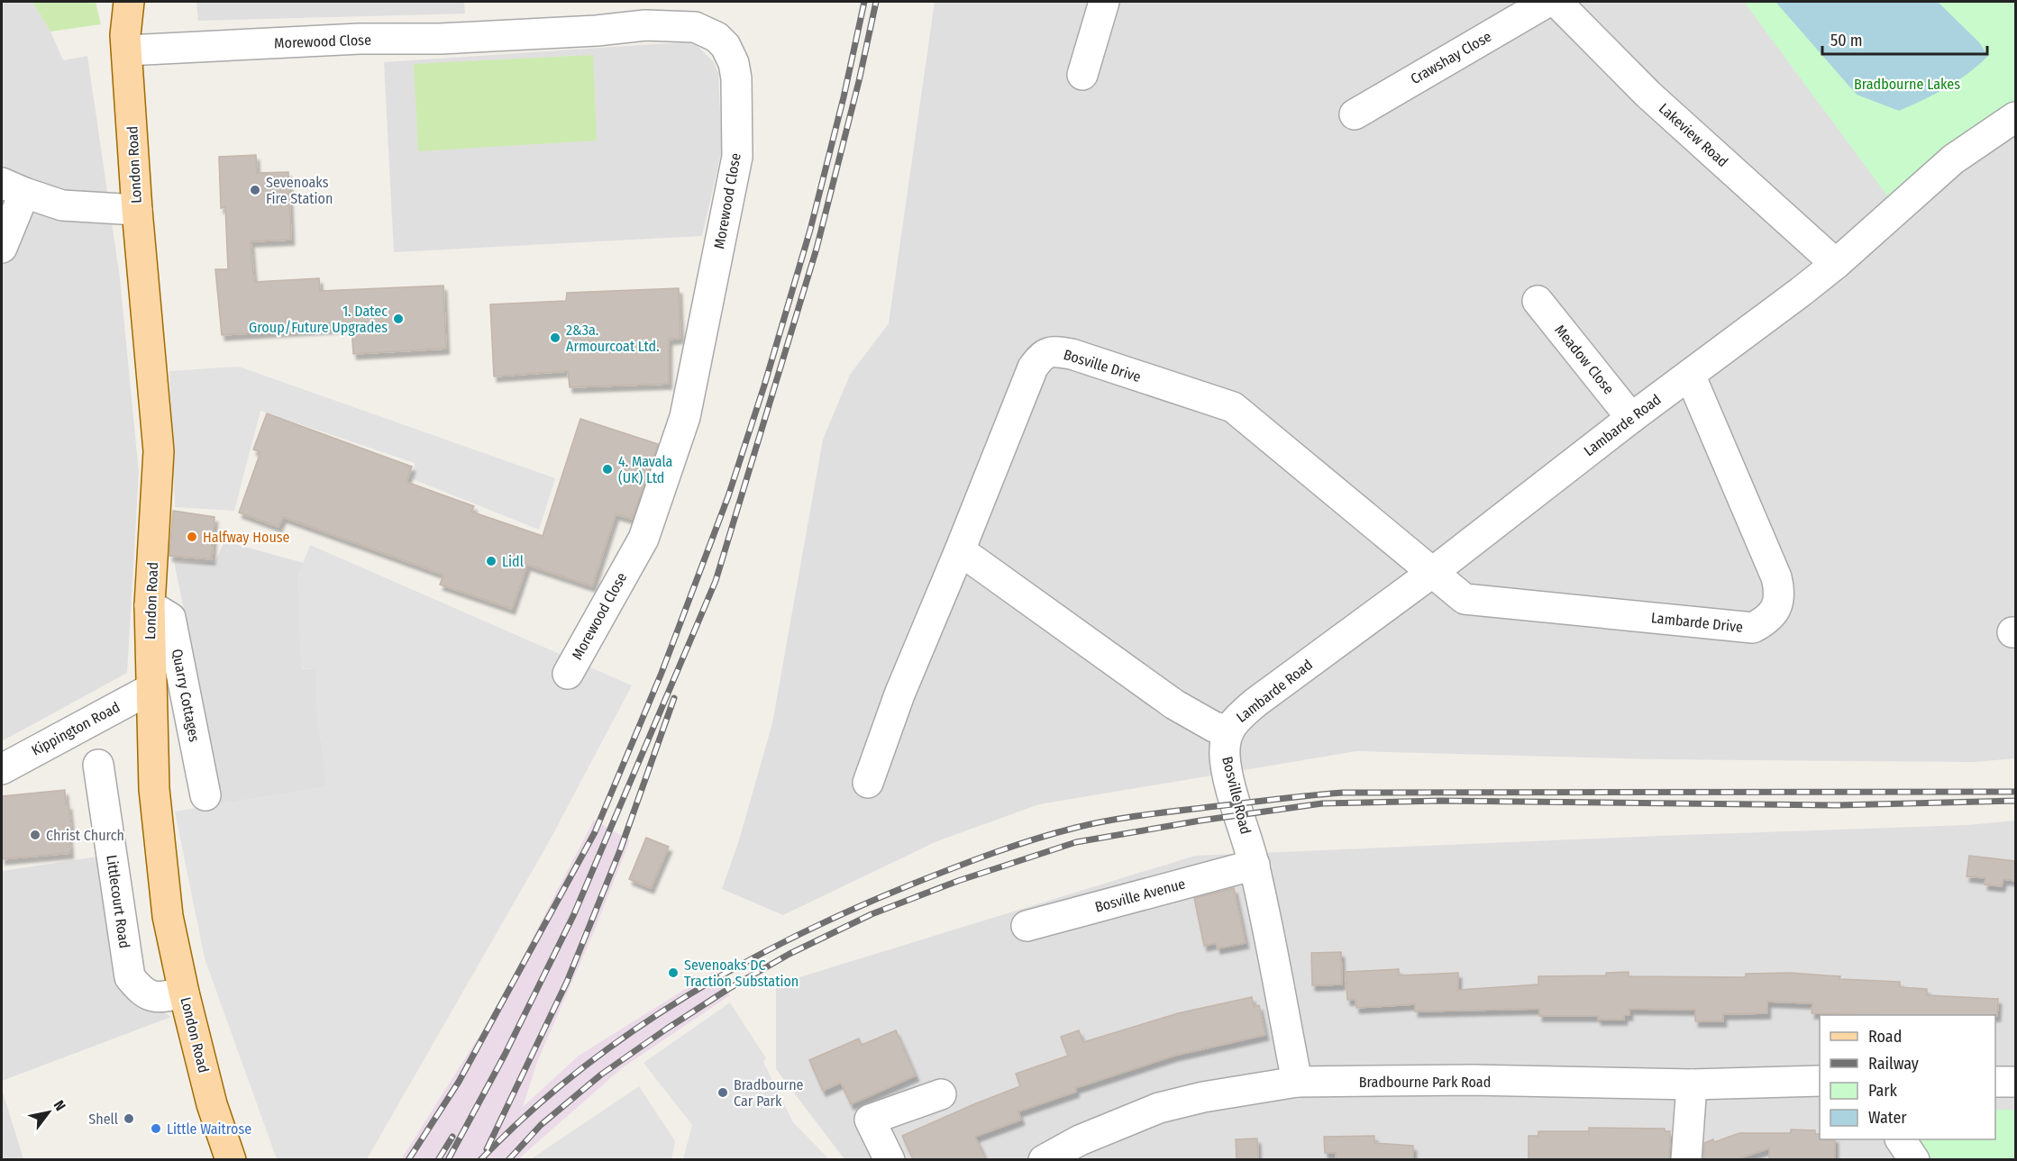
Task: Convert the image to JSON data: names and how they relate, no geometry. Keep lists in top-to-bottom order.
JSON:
{
  "streets": {
    "main road": ["London Road"],
    "street": [
      "Morewood Close",
      "Crawshay Close",
      "Lakeview Road",
      "Meadow Close",
      "Bosville Drive",
      "Lambarde Road",
      "Lambarde Drive",
      "Quarry Cottages",
      "Kippington Road",
      "Bosville Road",
      "Bosville Avenue",
      "Littlecourt Road",
      "Bradbourne Park Road"
    ]
  },
  "crossings": [
    ["Morewood Close", "London Road"],
    ["Lakeview Road", "Lambarde Road"],
    ["London Road", "Quarry Cottages"],
    ["London Road", "Kippington Road"],
    ["London Road", "Littlecourt Road"],
    ["Meadow Close", "Lambarde Road"],
    ["Bosville Drive", "Lambarde Road"],
    ["Bosville Drive", "Lambarde Drive"],
    ["Lambarde Road", "Lambarde Drive"],
    ["Lambarde Road", "Bosville Road"],
    ["Bosville Road", "Bosville Avenue"],
    ["Bosville Road", "Bradbourne Park Road"]
  ],
  "parks": ["Bradbourne Lakes"],
  "places": [
    "Sevenoaks Fire Station",
    "1. Datec Group/Future Upgrades",
    "2&3a. Armourcoat Ltd.",
    "4. Mavala (UK) Ltd",
    "Halfway House",
    "Lidl",
    "Christ Church",
    "Sevenoaks DC Traction Substation",
    "Bradbourne Car Park",
    "Shell",
    "Little Waitrose"
  ],
  "legend": [
    "Road",
    "Railway",
    "Park",
    "Water"
  ],
  "scale_bar": "50 m",
  "north": "top right"
}
